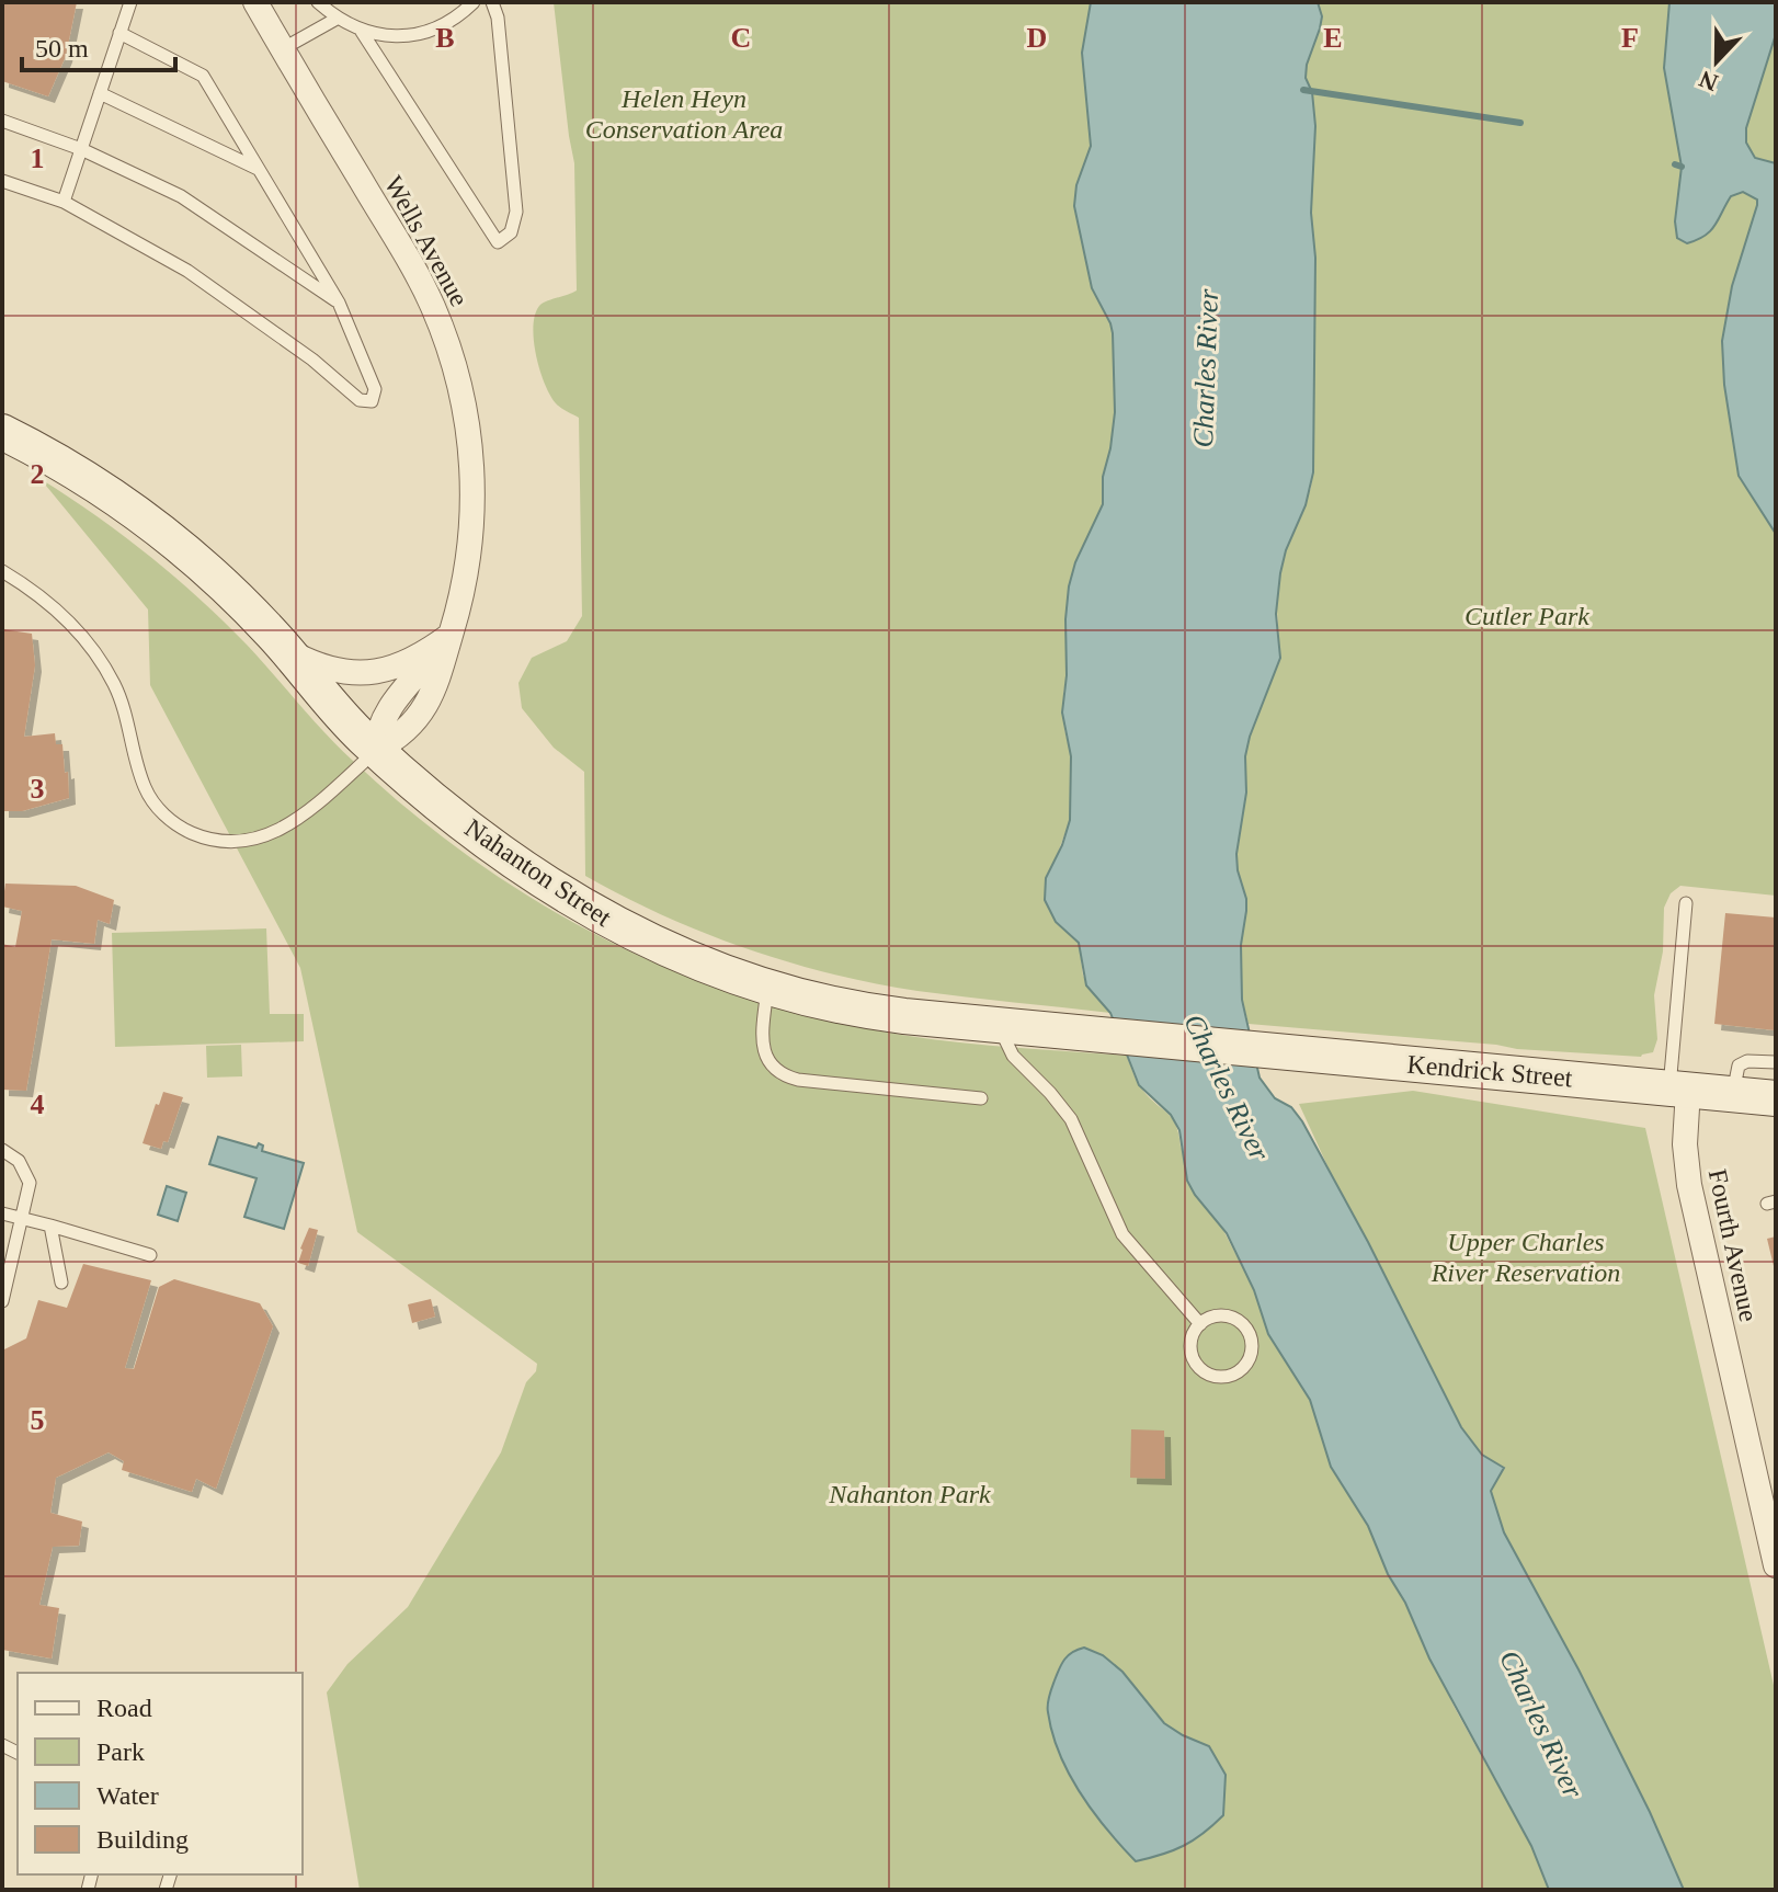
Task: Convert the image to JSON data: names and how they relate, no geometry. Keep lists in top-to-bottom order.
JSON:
{
  "streets": {
    "main road": ["Nahanton Street", "Kendrick Street"],
    "street": ["Wells Avenue", "Fourth Avenue"]
  },
  "crossings": [
    ["Wells Avenue", "Nahanton Street"],
    ["Nahanton Street", "Kendrick Street"],
    ["Kendrick Street", "Fourth Avenue"]
  ],
  "water": ["Charles River"],
  "parks": [
    "Helen Heyn Conservation Area",
    "Cutler Park",
    "Upper Charles River Reservation",
    "Nahanton Park"
  ],
  "legend": [
    "Road",
    "Park",
    "Water",
    "Building"
  ],
  "scale_bar": "50 m",
  "north": "bottom",
  "grid": {
    "columns": [
      "B",
      "C",
      "D",
      "E",
      "F"
    ],
    "rows": [
      "1",
      "2",
      "3",
      "4",
      "5"
    ]
  }
}
